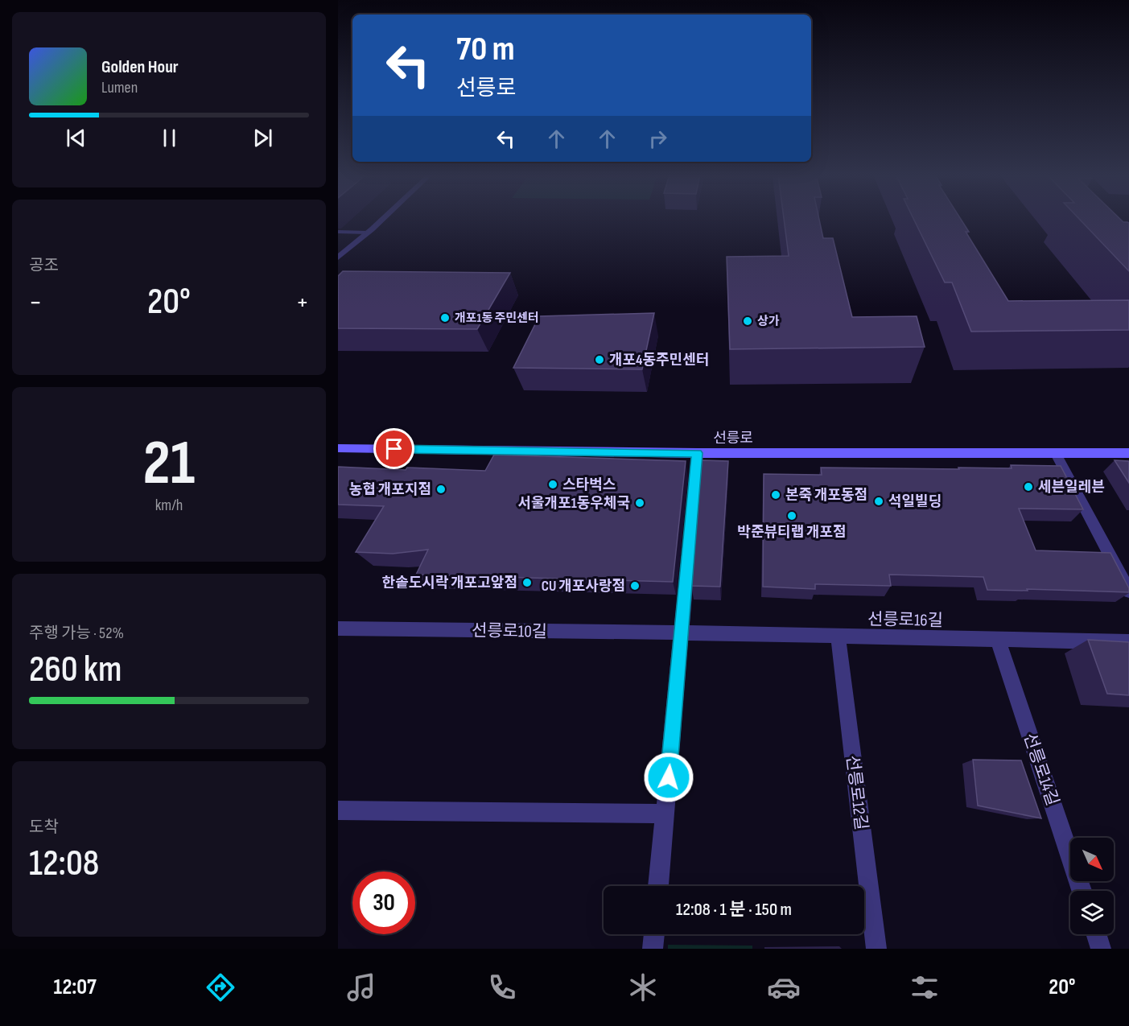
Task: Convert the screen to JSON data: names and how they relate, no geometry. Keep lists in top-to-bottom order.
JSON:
{
  "streets": {
    "street": [
      "선릉로",
      "선릉로16길",
      "선릉로10길",
      "선릉로14길",
      "선릉로12길"
    ]
  },
  "crossings": [
    ["선릉로16길", "선릉로10길"],
    ["선릉로16길", "선릉로14길"],
    ["선릉로16길", "선릉로12길"]
  ],
  "places": [
    "개포1동 주민센터",
    "상가",
    "개포4동주민센터",
    "스타벅스",
    "세븐일레븐",
    "농협 개포지점",
    "본죽 개포동점",
    "석일빌딩",
    "서울개포1동우체국",
    "박준뷰티랩 개포점",
    "한솥도시락 개포고앞점",
    "CU 개포사랑점"
  ],
  "north": "bottom right",
  "page": {
    "turn": ["70 m", "선릉로"],
    "song": ["Golden Hour", "Lumen"],
    "tile": [
      "공조",
      ["21", "km/h"],
      ["주행 가능 · 52%", "260 km"],
      ["도착", "12:08"]
    ],
    "heat": ["−", "20°", "+"],
    "limit": "30",
    "trip": "12:08 · 1 분 · 150 m",
    "tabs": ["12:07", "20°"]
  }
}
